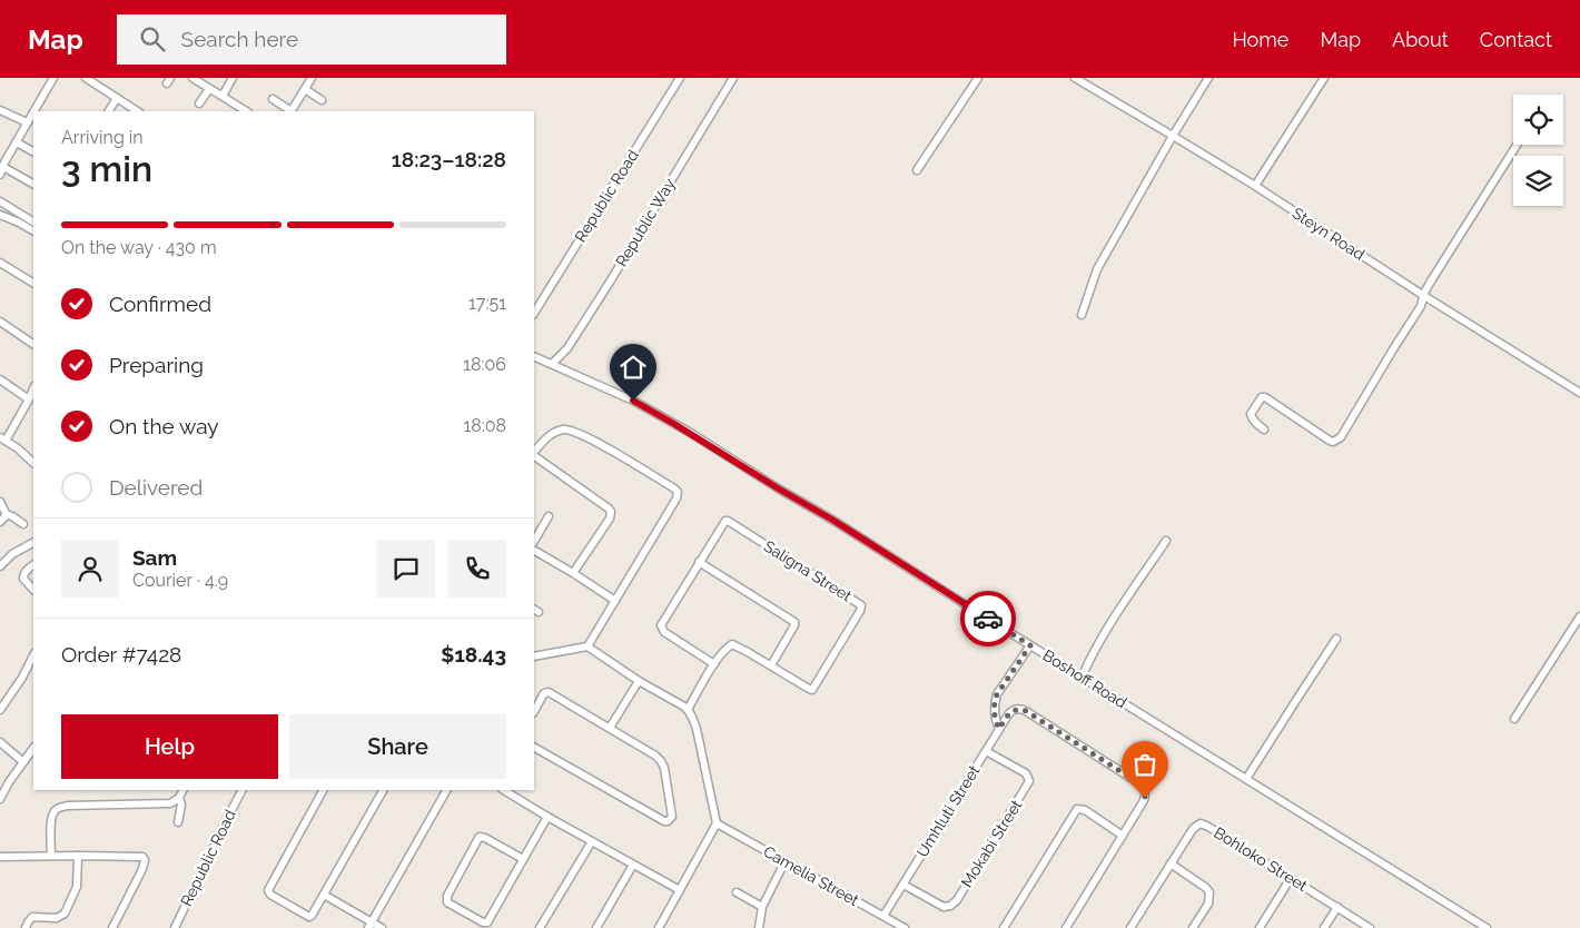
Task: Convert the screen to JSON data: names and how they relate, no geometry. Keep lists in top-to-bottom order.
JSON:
{
  "streets": {
    "street": [
      "Republic Road",
      "Republic Way",
      "Steyn Road",
      "Saligna Street",
      "Boshoff Road",
      "Umhluti Street",
      "Mokabi Street",
      "Bohloko Street",
      "Camelia Street"
    ]
  },
  "crossings": [
    ["Republic Way", "Boshoff Road"],
    ["Umhluti Street", "Mokabi Street"],
    ["Umhluti Street", "Camelia Street"]
  ],
  "page": {
    "header": "Map",
    "search": "Search here",
    "nav": [
      "Home",
      "Map",
      "About",
      "Contact"
    ],
    "heading": ["3 min", "Arriving in", "18:23–18:28"],
    "panel": [
      "Sam",
      "Courier · 4.9",
      "Order #7428",
      "$18.43"
    ],
    "bar": "On the way · 430 m",
    "list": [
      ["Confirmed", "17:51"],
      ["Preparing", "18:06"],
      ["On the way", "18:08"],
      "Delivered"
    ],
    "buttons": ["Help", "Share"]
  }
}
